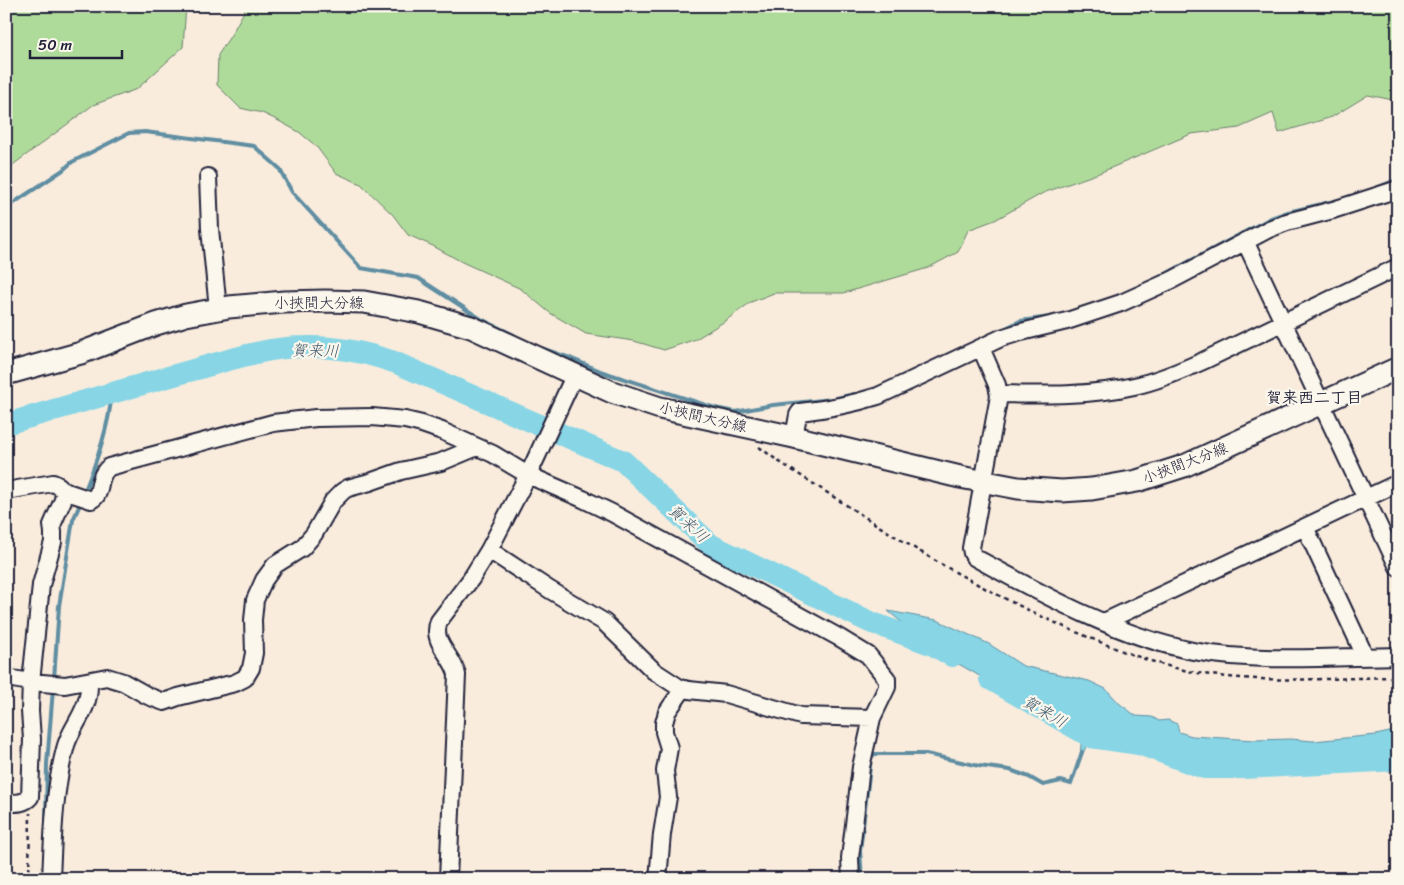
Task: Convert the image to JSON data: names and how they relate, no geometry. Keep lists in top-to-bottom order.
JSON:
{
  "streets": {
    "main road": ["小挾間大分線"]
  },
  "districts": ["賀来西二丁目"],
  "water": ["賀来川"],
  "scale_bar": "50 m"
}
